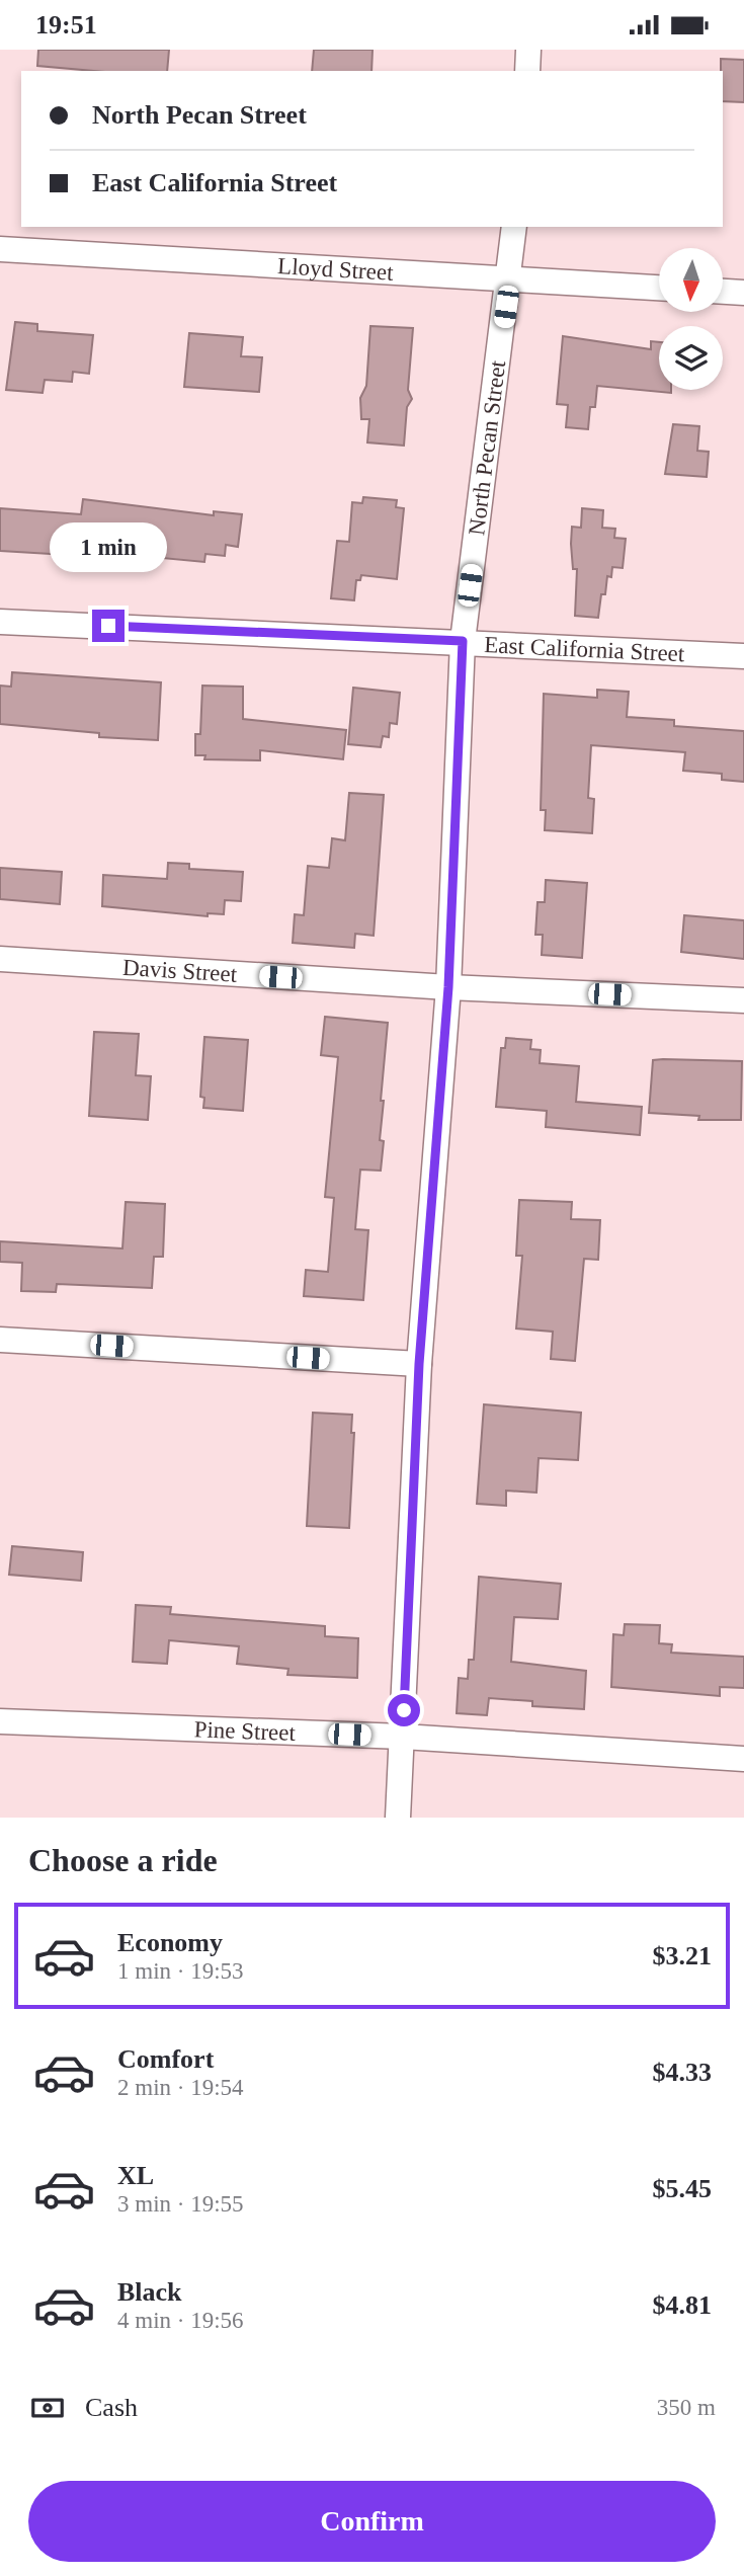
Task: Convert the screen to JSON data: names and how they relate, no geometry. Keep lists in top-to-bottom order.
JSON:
{
  "streets": {
    "street": [
      "Lloyd Street",
      "North Pecan Street",
      "East California Street",
      "Davis Street",
      "Pine Street"
    ]
  },
  "crossings": [
    ["Lloyd Street", "North Pecan Street"],
    ["North Pecan Street", "East California Street"],
    ["North Pecan Street", "Davis Street"],
    ["North Pecan Street", "Pine Street"]
  ],
  "north": "bottom",
  "page": {
    "status": "19:51",
    "banner": ["North Pecan Street", "East California Street"],
    "bubble": "1 min",
    "heading": "Choose a ride",
    "list": [
      {
        "name": "Economy",
        "note": "1 min · 19:53",
        "value": "$3.21"
      },
      {
        "name": "Comfort",
        "note": "2 min · 19:54",
        "value": "$4.33"
      },
      {
        "name": "XL",
        "note": "3 min · 19:55",
        "value": "$5.45"
      },
      {
        "name": "Black",
        "note": "4 min · 19:56",
        "value": "$4.81"
      }
    ],
    "pay": ["Cash", "350 m"],
    "buttons": "Confirm"
  }
}
